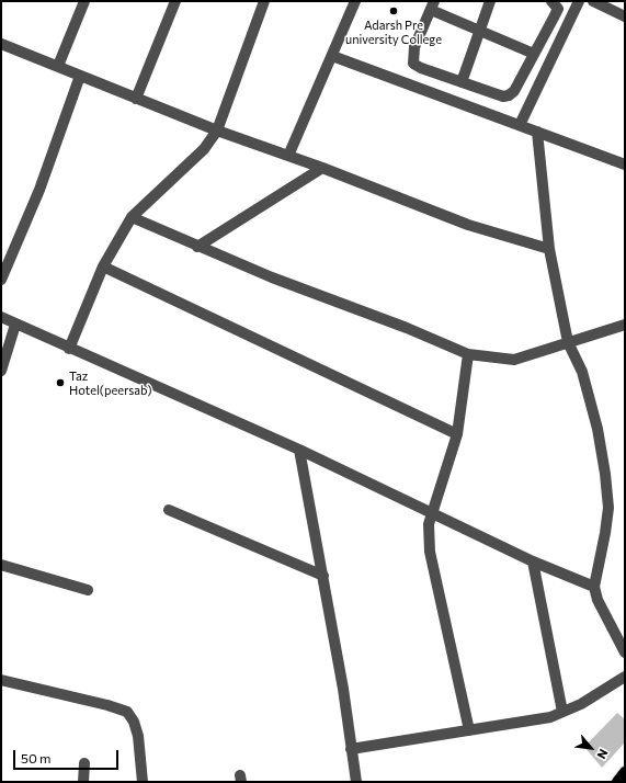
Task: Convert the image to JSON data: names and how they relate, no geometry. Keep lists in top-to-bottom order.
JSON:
{
  "places": ["Adarsh Pre university College", "Taz Hotel(peersab)"],
  "scale_bar": "50 m",
  "north": "bottom right"
}
